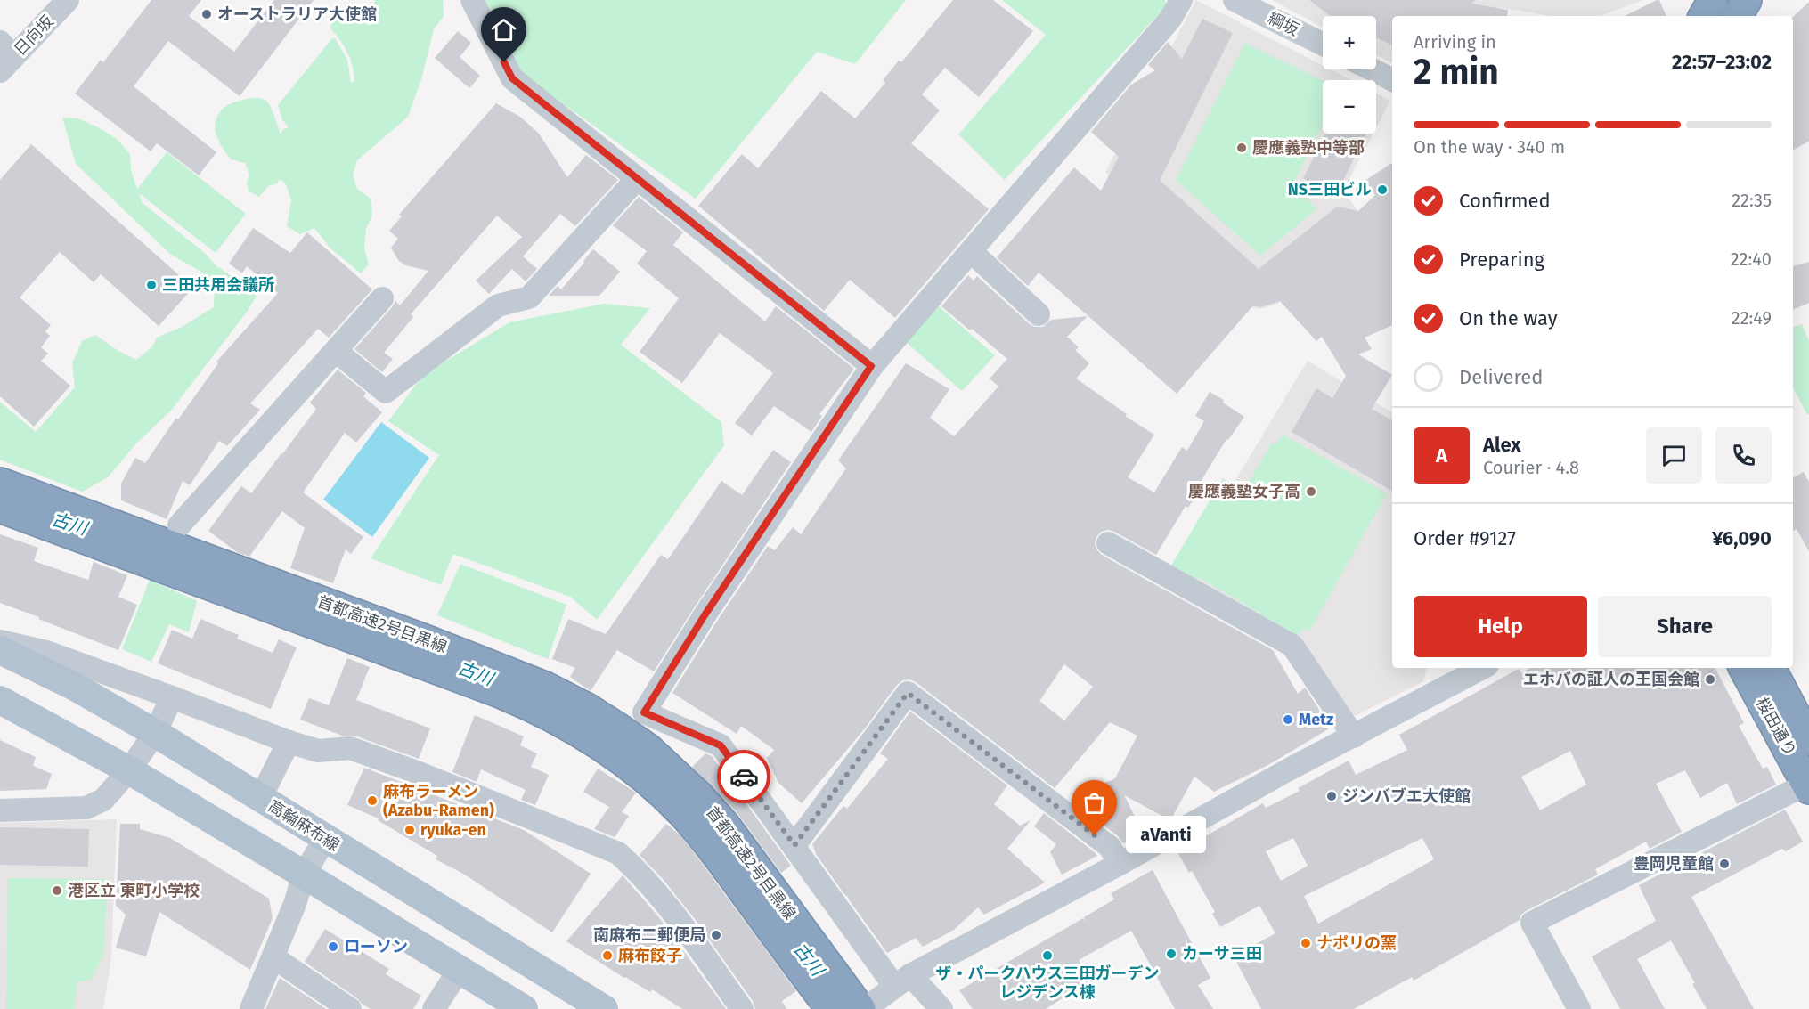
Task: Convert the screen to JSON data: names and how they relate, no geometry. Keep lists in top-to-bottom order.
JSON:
{
  "streets": {
    "highway": ["首都高速2号目黒線", "桜田通り"],
    "main road": ["高輪麻布線"],
    "street": ["綱坂", "日向坂"]
  },
  "water": ["古川"],
  "places": [
    "オーストラリア大使館",
    "慶應義塾中等部",
    "NS三田ビル",
    "三田共用会議所",
    "慶應義塾女子高",
    "エホバの証人の王国会館",
    "Metz",
    "ジンバブエ大使館",
    "麻布ラーメン (Azabu-Ramen)",
    "ryuka-en",
    "aVanti",
    "豊岡児童館",
    "港区立 東町小学校",
    "南麻布二郵便局",
    "ナポリの窯",
    "ローソン",
    "カーサ三田",
    "麻布餃子",
    "ザ・パークハウス三田ガーデン レジデンス棟"
  ],
  "page": {
    "map_buttons": ["+", "−"],
    "heading": ["2 min", "Arriving in", "22:57–23:02"],
    "panel": [
      "Alex",
      "Courier · 4.8",
      "Order #9127",
      "¥6,090"
    ],
    "bar": "On the way · 340 m",
    "list": [
      ["Confirmed", "22:35"],
      ["Preparing", "22:40"],
      ["On the way", "22:49"],
      "Delivered"
    ],
    "round": "A",
    "buttons": ["Help", "Share"],
    "bubble": "aVanti"
  }
}
